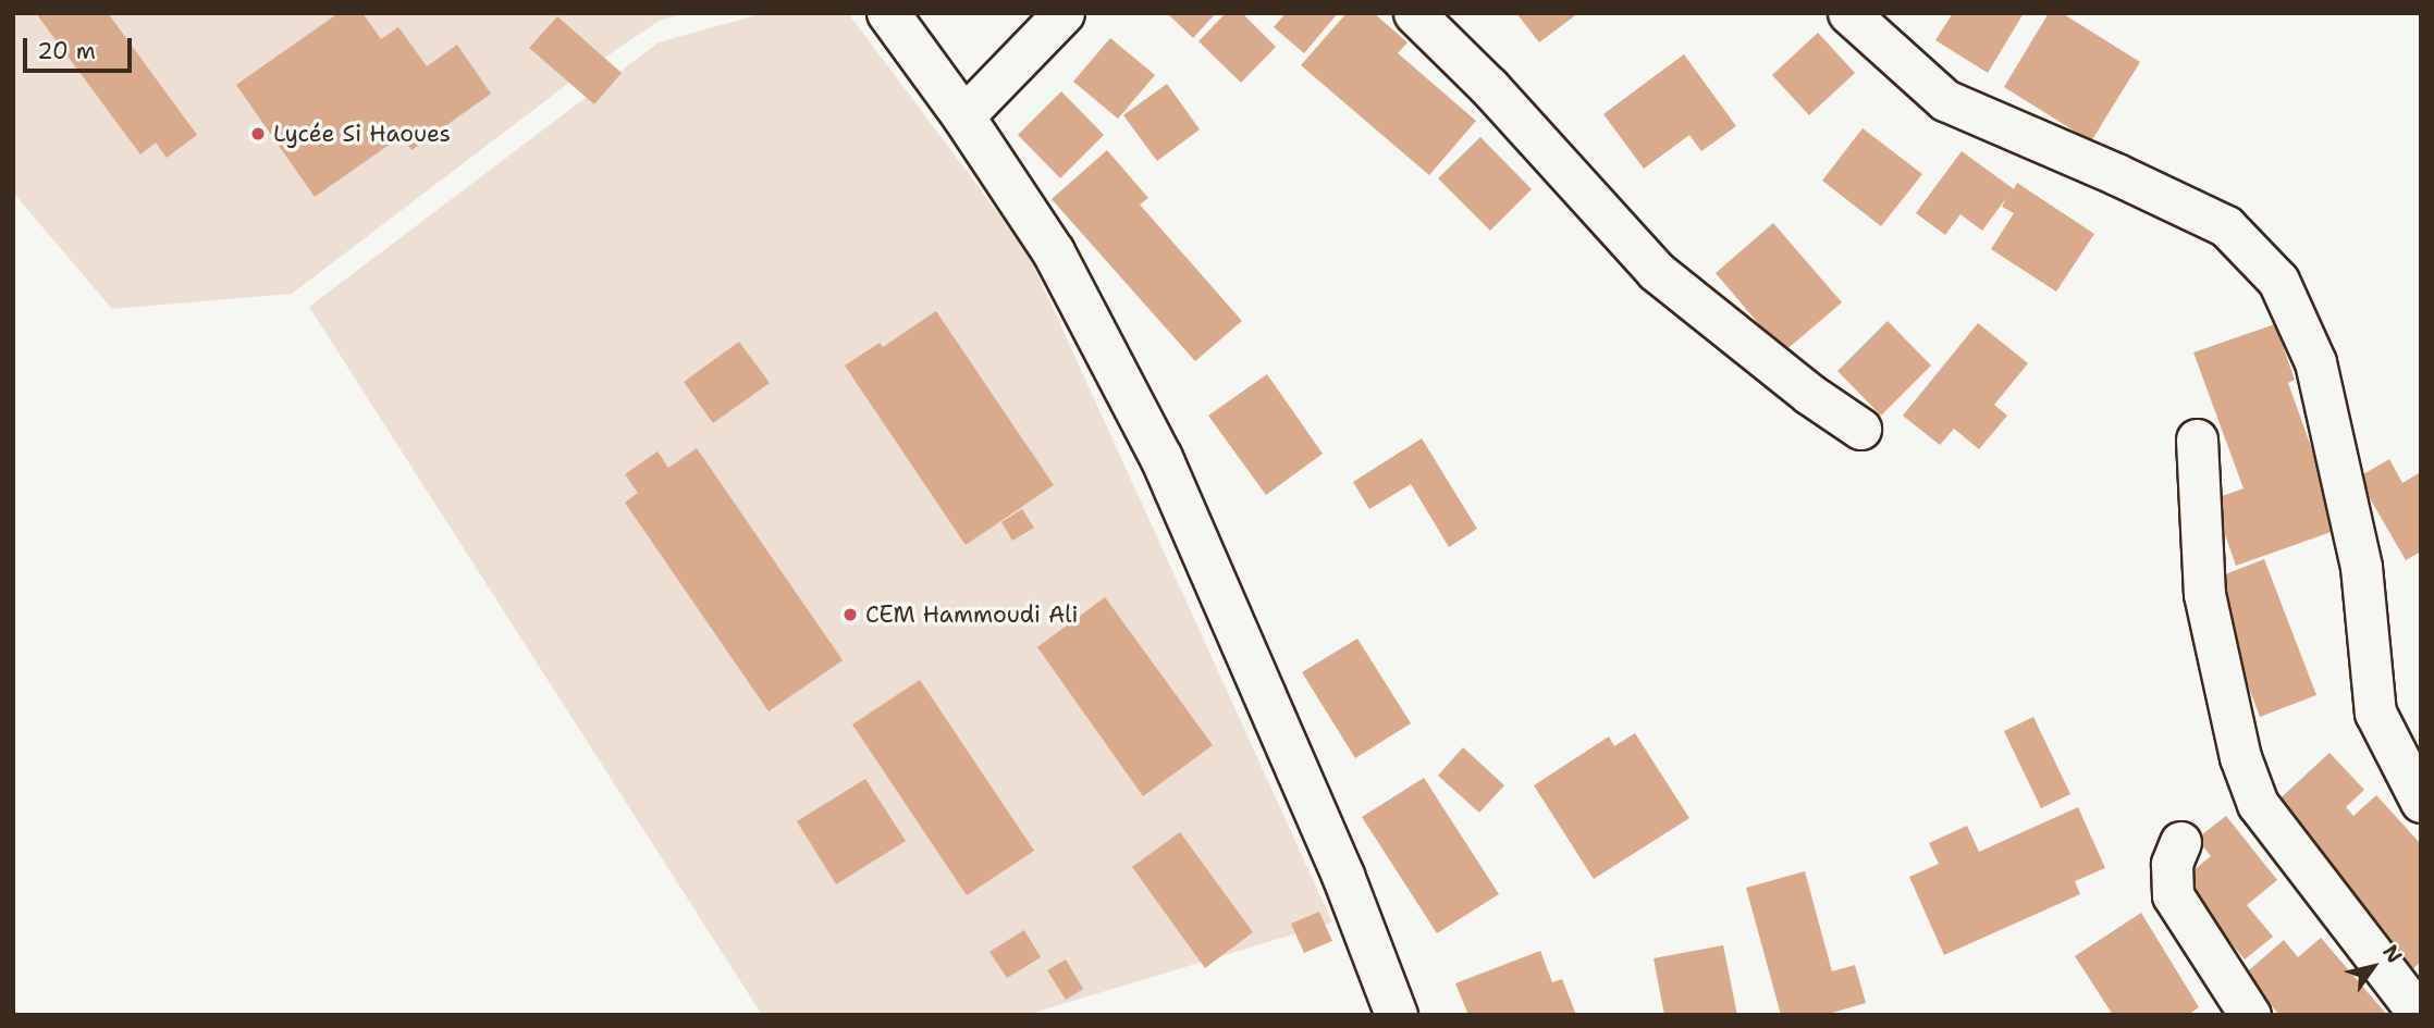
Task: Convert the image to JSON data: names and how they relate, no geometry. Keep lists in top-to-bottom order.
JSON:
{
  "places": ["Lycée Si Haoues", "CEM Hammoudi Ali"],
  "scale_bar": "20 m",
  "north": "top right"
}
